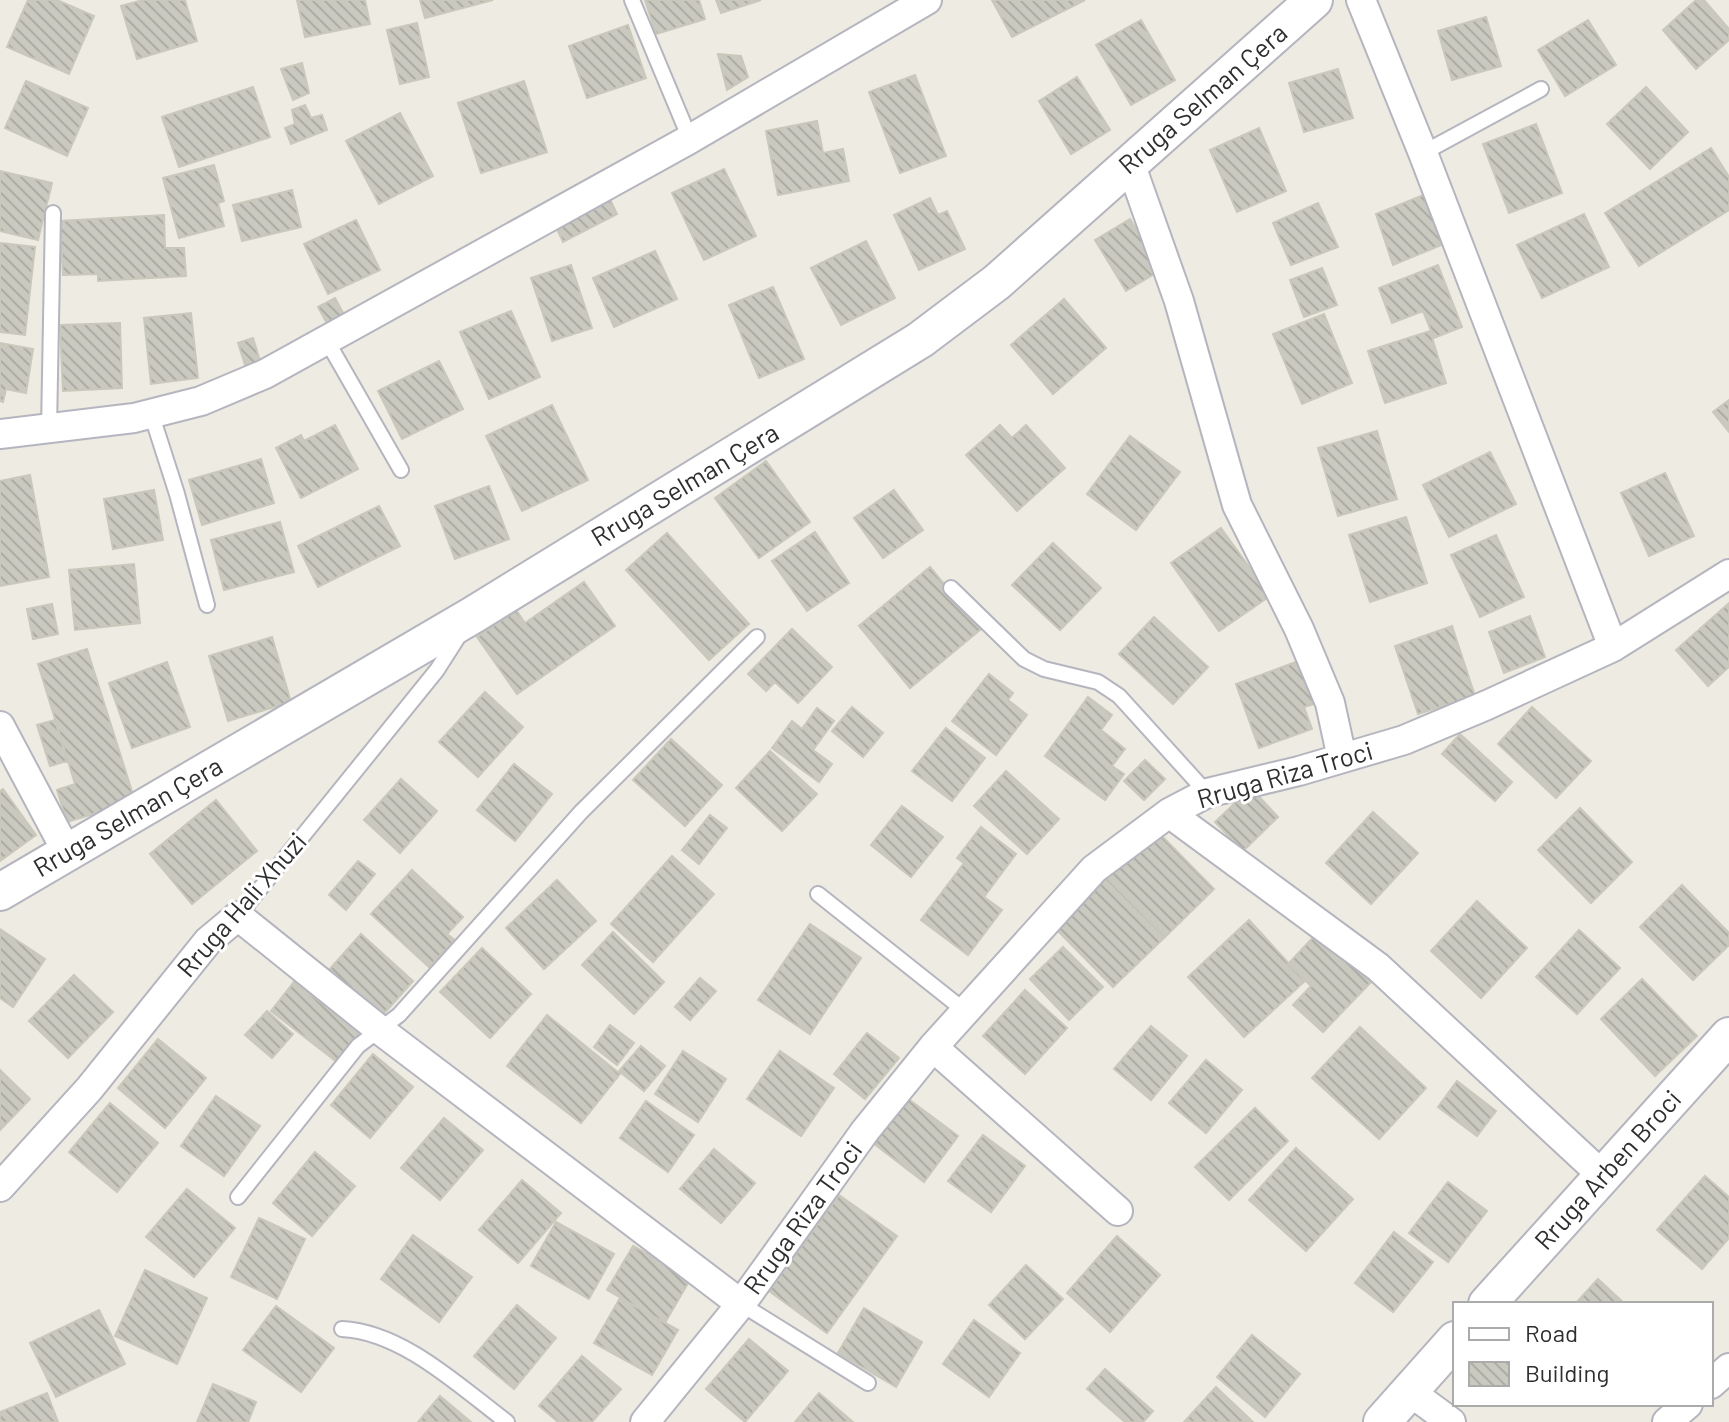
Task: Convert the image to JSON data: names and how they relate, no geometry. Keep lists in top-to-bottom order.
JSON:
{
  "streets": {
    "street": [
      "Rruga Selman Çera",
      "Rruga Riza Troci",
      "Rruga Hali Xhuzi",
      "Rruga Arben Broci"
    ]
  },
  "crossings": [
    ["Rruga Selman Çera", "Rruga Hali Xhuzi"]
  ],
  "legend": ["Road", "Building"]
}
